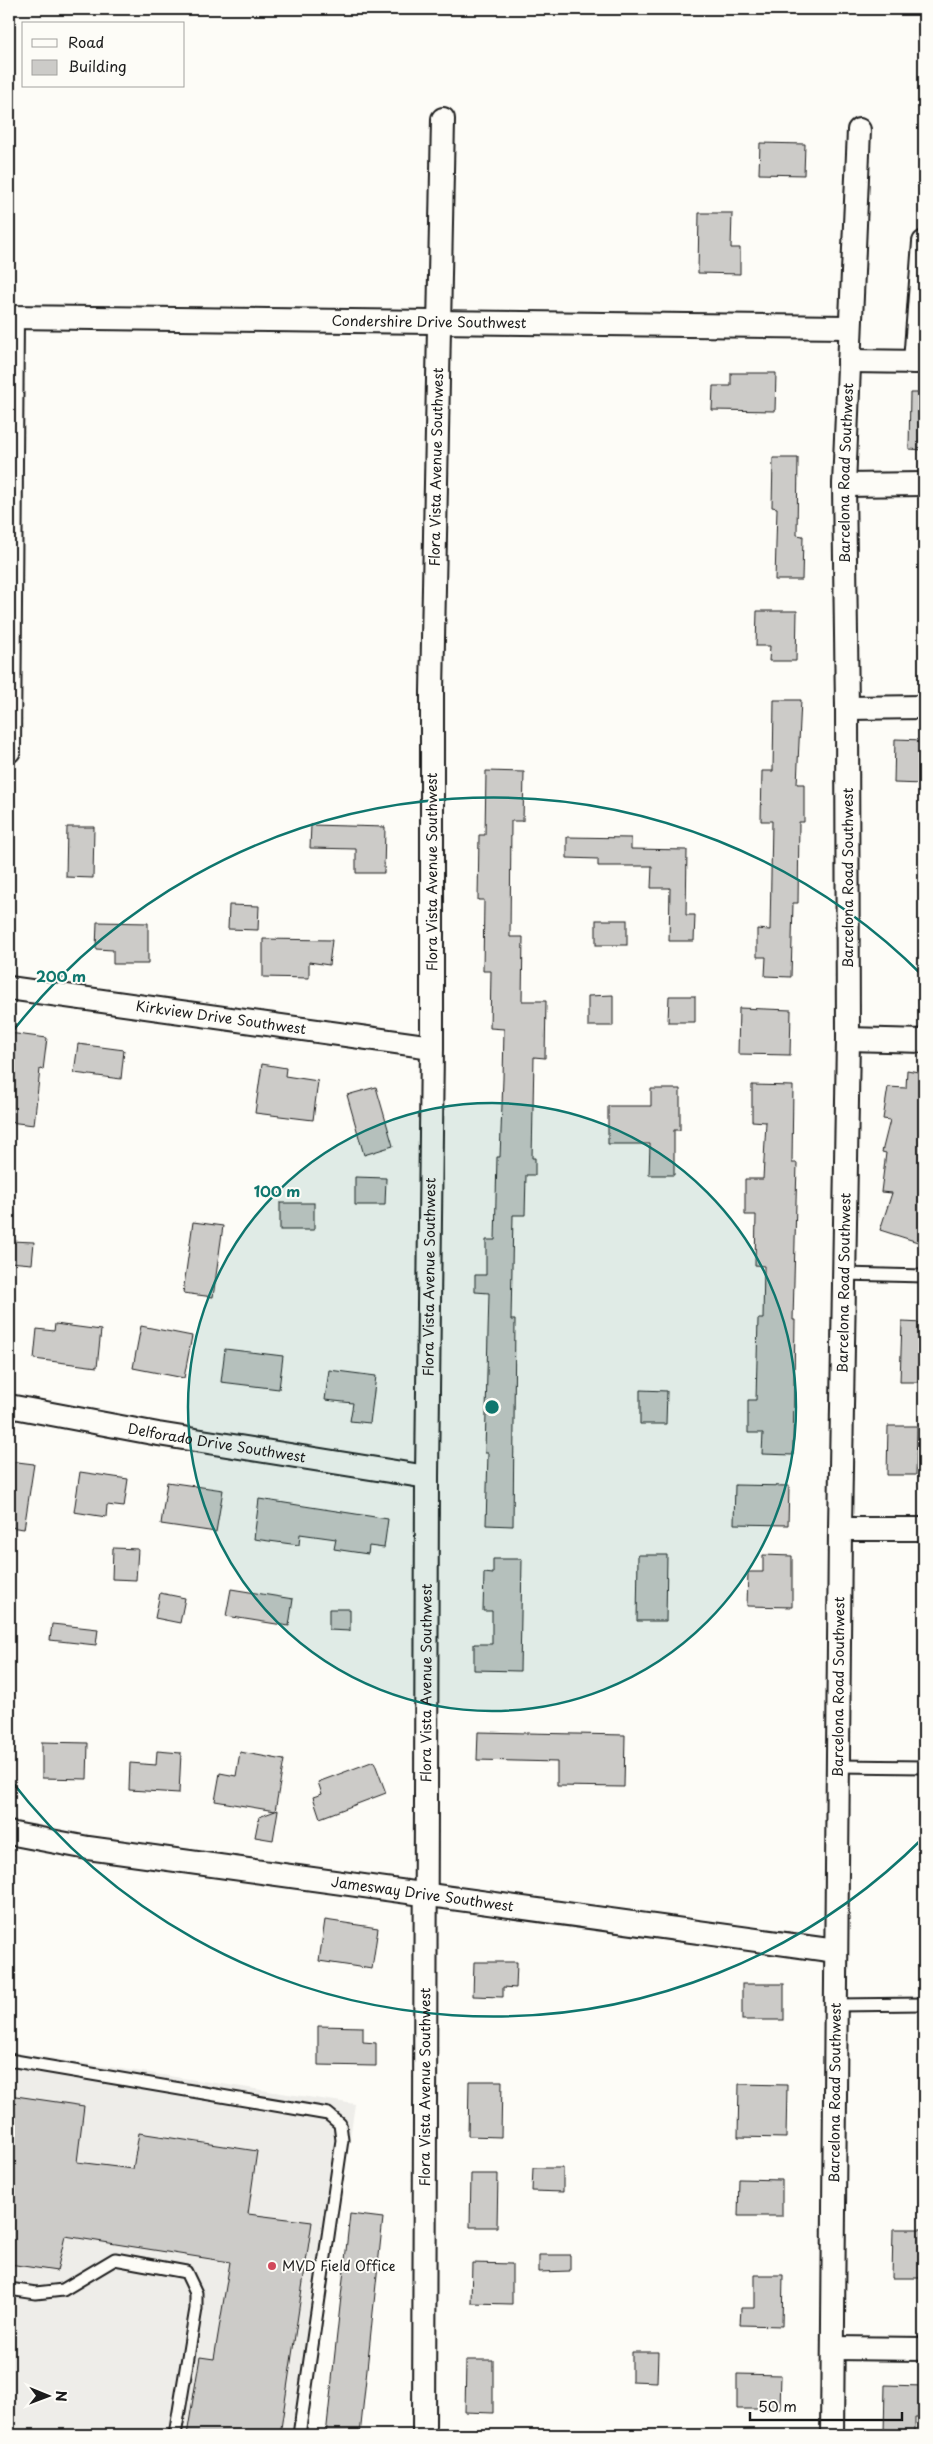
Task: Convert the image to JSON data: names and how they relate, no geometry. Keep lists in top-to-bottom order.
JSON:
{
  "streets": {
    "street": [
      "Condershire Drive Southwest",
      "Flora Vista Avenue Southwest",
      "Barcelona Road Southwest",
      "Kirkview Drive Southwest",
      "Delforado Drive Southwest",
      "Jamesway Drive Southwest"
    ]
  },
  "crossings": [
    ["Condershire Drive Southwest", "Flora Vista Avenue Southwest"],
    ["Condershire Drive Southwest", "Barcelona Road Southwest"],
    ["Flora Vista Avenue Southwest", "Kirkview Drive Southwest"],
    ["Flora Vista Avenue Southwest", "Delforado Drive Southwest"],
    ["Flora Vista Avenue Southwest", "Jamesway Drive Southwest"],
    ["Barcelona Road Southwest", "Jamesway Drive Southwest"]
  ],
  "places": ["MVD Field Office"],
  "legend": ["Road", "Building"],
  "scale_bar": "50 m",
  "north": "right",
  "rings": ["200 m", "100 m"]
}
